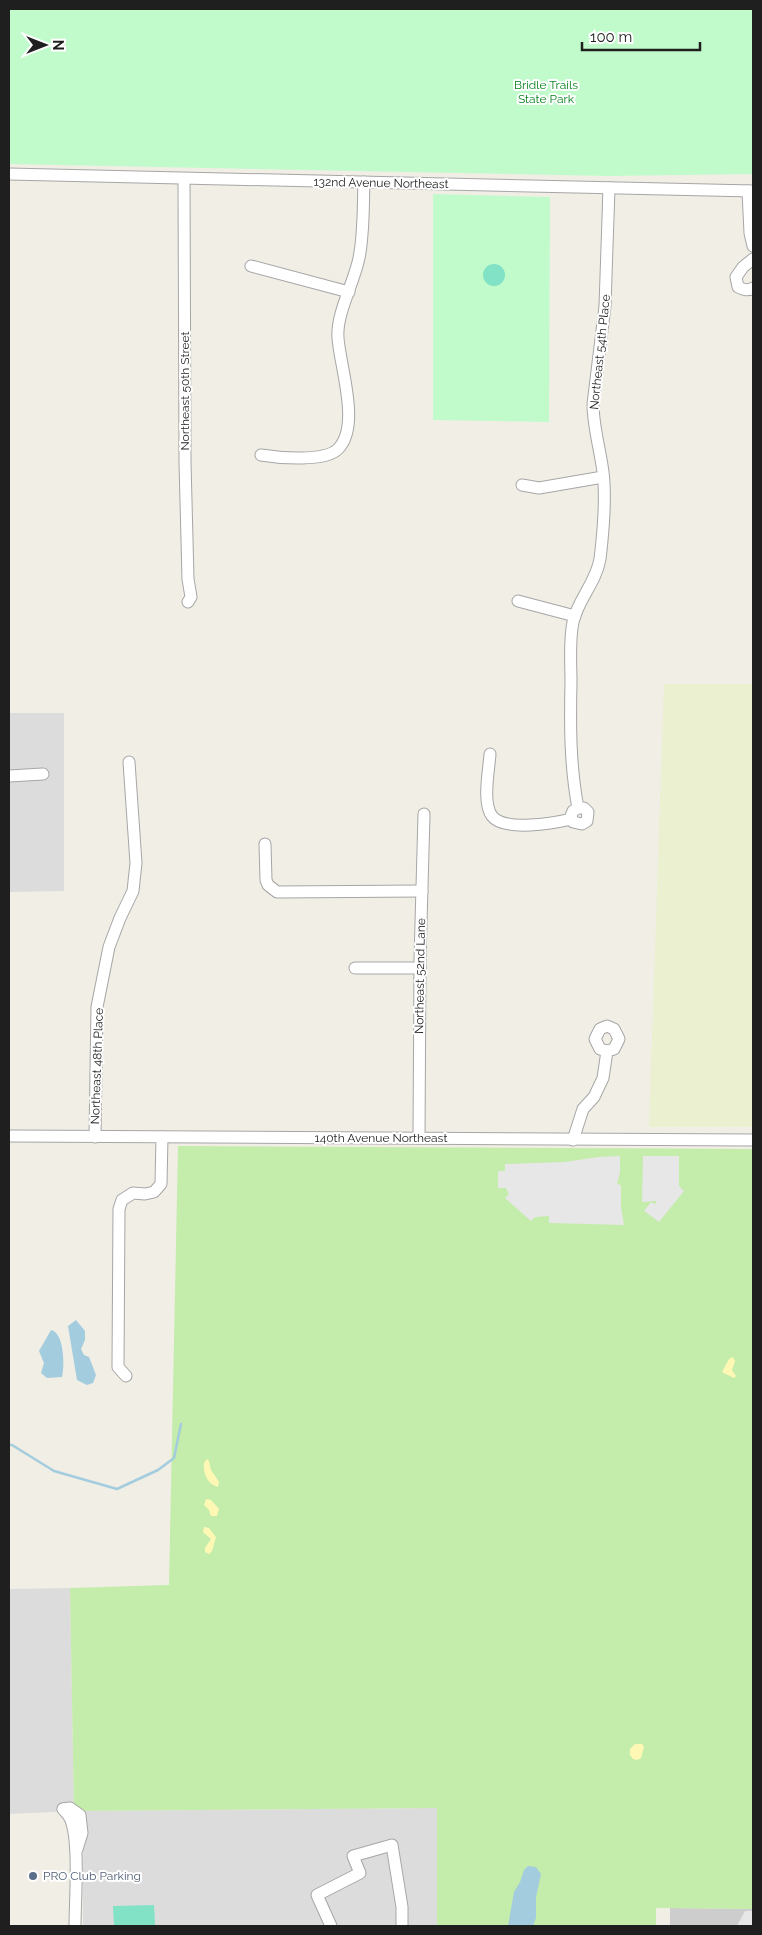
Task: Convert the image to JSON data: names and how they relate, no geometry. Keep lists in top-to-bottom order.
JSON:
{
  "streets": {
    "street": [
      "132nd Avenue Northeast",
      "Northeast 54th Place",
      "Northeast 50th Street",
      "Northeast 52nd Lane",
      "Northeast 48th Place",
      "140th Avenue Northeast"
    ]
  },
  "crossings": [
    ["132nd Avenue Northeast", "Northeast 54th Place"],
    ["132nd Avenue Northeast", "Northeast 50th Street"],
    ["Northeast 52nd Lane", "140th Avenue Northeast"],
    ["Northeast 48th Place", "140th Avenue Northeast"]
  ],
  "parks": ["Bridle Trails State Park"],
  "places": ["PRO Club Parking"],
  "scale_bar": "100 m",
  "north": "right"
}
